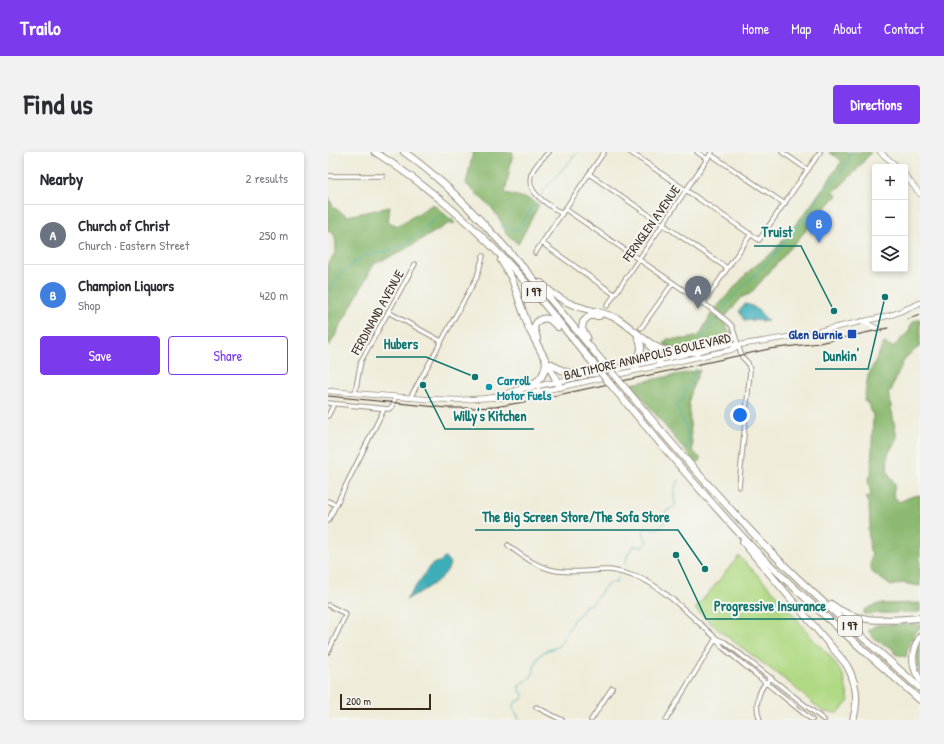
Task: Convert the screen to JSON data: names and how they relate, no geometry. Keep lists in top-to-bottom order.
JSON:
{
  "streets": {
    "highway": ["I 97"],
    "main road": ["BALTIMORE ANNAPOLIS BOULEVARD"],
    "street": ["FERNGLEN AVENUE", "FERDINAND AVENUE"]
  },
  "crossings": [
    ["FERDINAND AVENUE", "BALTIMORE ANNAPOLIS BOULEVARD"]
  ],
  "places": {
    "other": [
      "Dunkin'",
      "Truist",
      "Hubers",
      "Willy's Kitchen",
      "Carroll Motor Fuels",
      "Progressive Insurance",
      "The Big Screen Store/The Sofa Store"
    ],
    "transit": ["Glen Burnie"]
  },
  "scale_bar": "200 m",
  "page": {
    "header": "Trailo",
    "nav": [
      "Home",
      "Map",
      "About",
      "Contact"
    ],
    "title": "Find us",
    "buttons": [
      "Directions",
      ["Save", "Share"]
    ],
    "heading": ["Nearby", "2 results"],
    "map_buttons": ["+", "−"],
    "list": [
      {
        "mark": "A",
        "name": "Church of Christ",
        "note": "Church · Eastern Street",
        "value": "250 m"
      },
      {
        "mark": "B",
        "name": "Champion Liquors",
        "note": "Shop",
        "value": "420 m"
      }
    ],
    "pins": ["B", "A"],
    "scale": "200 m"
  }
}
